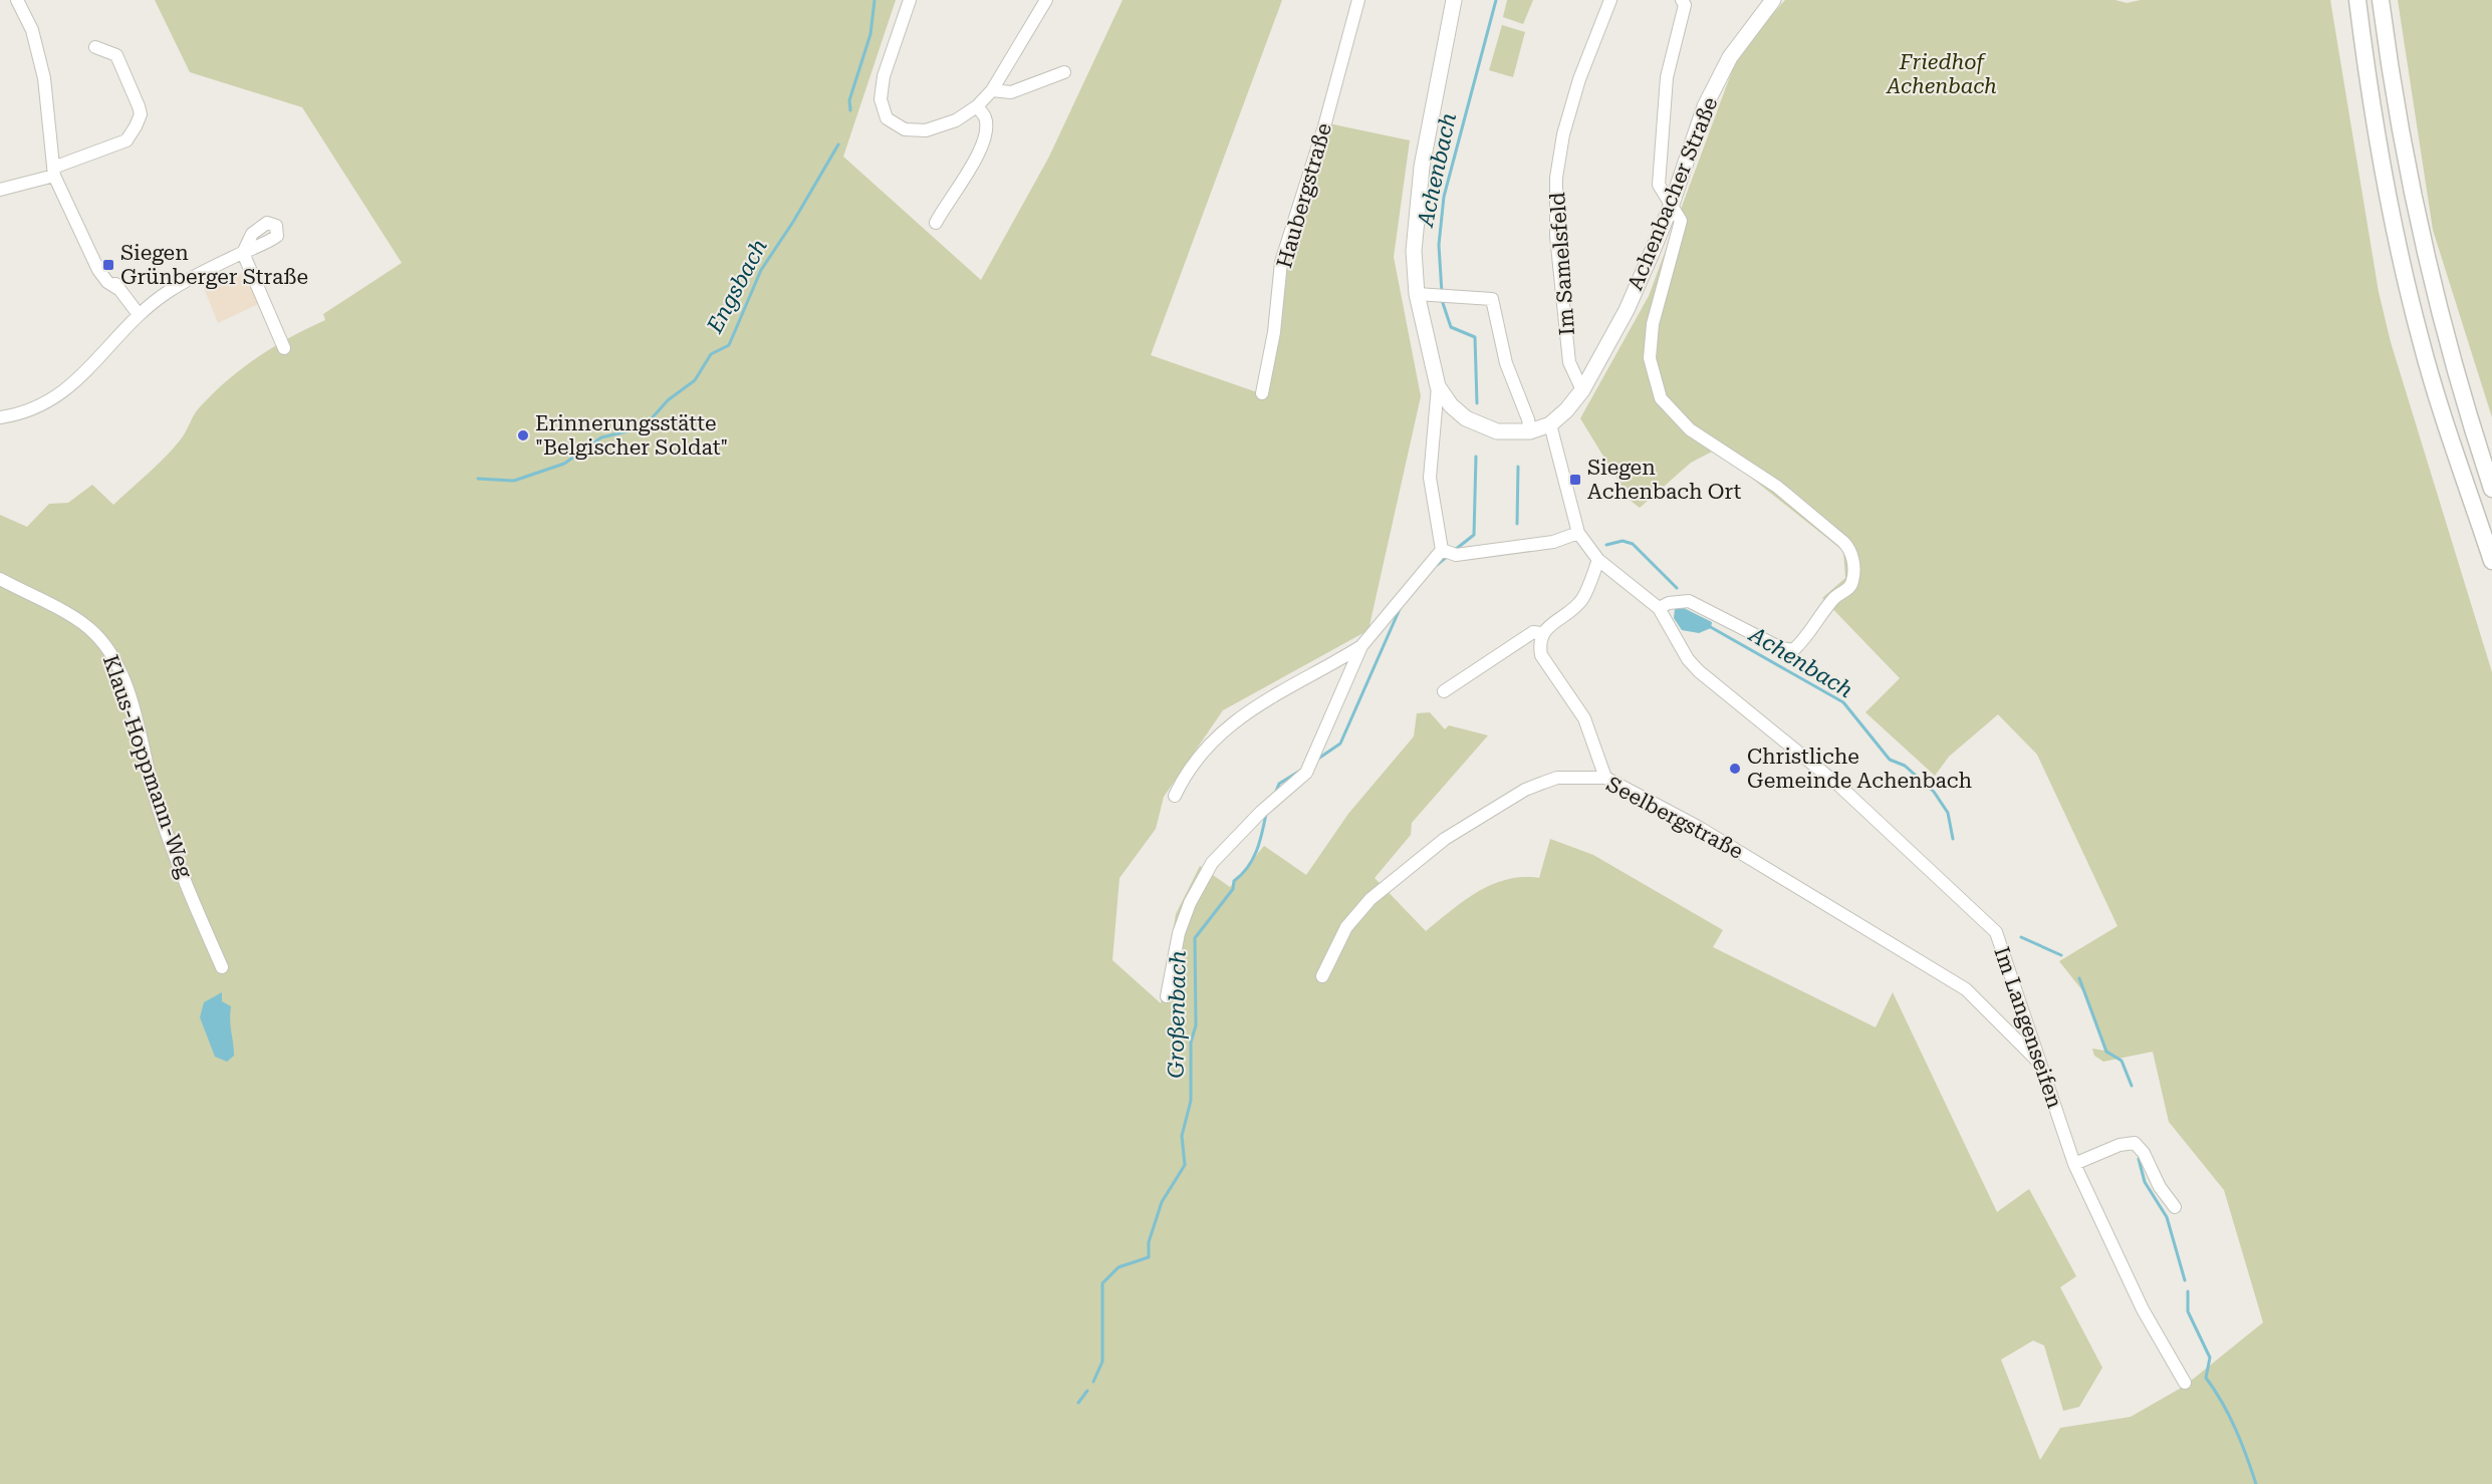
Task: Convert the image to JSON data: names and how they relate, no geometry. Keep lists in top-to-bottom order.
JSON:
{
  "streets": {
    "main road": ["Achenbacher Straße"],
    "street": [
      "Haubergstraße",
      "Im Samelsfeld",
      "Klaus-Hoppmann-Weg",
      "Seelbergstraße",
      "Im Langenseifen"
    ]
  },
  "crossings": [
    ["Achenbacher Straße", "Im Samelsfeld"],
    ["Achenbacher Straße", "Im Langenseifen"],
    ["Seelbergstraße", "Im Langenseifen"]
  ],
  "water": ["Achenbach", "Engsbach", "Großenbach"],
  "parks": ["Friedhof Achenbach"],
  "places": {
    "transit": ["Siegen Grünberger Straße", "Siegen Achenbach Ort"],
    "other": ["Erinnerungsstätte \"Belgischer Soldat\"", "Christliche Gemeinde Achenbach"]
  }
}
